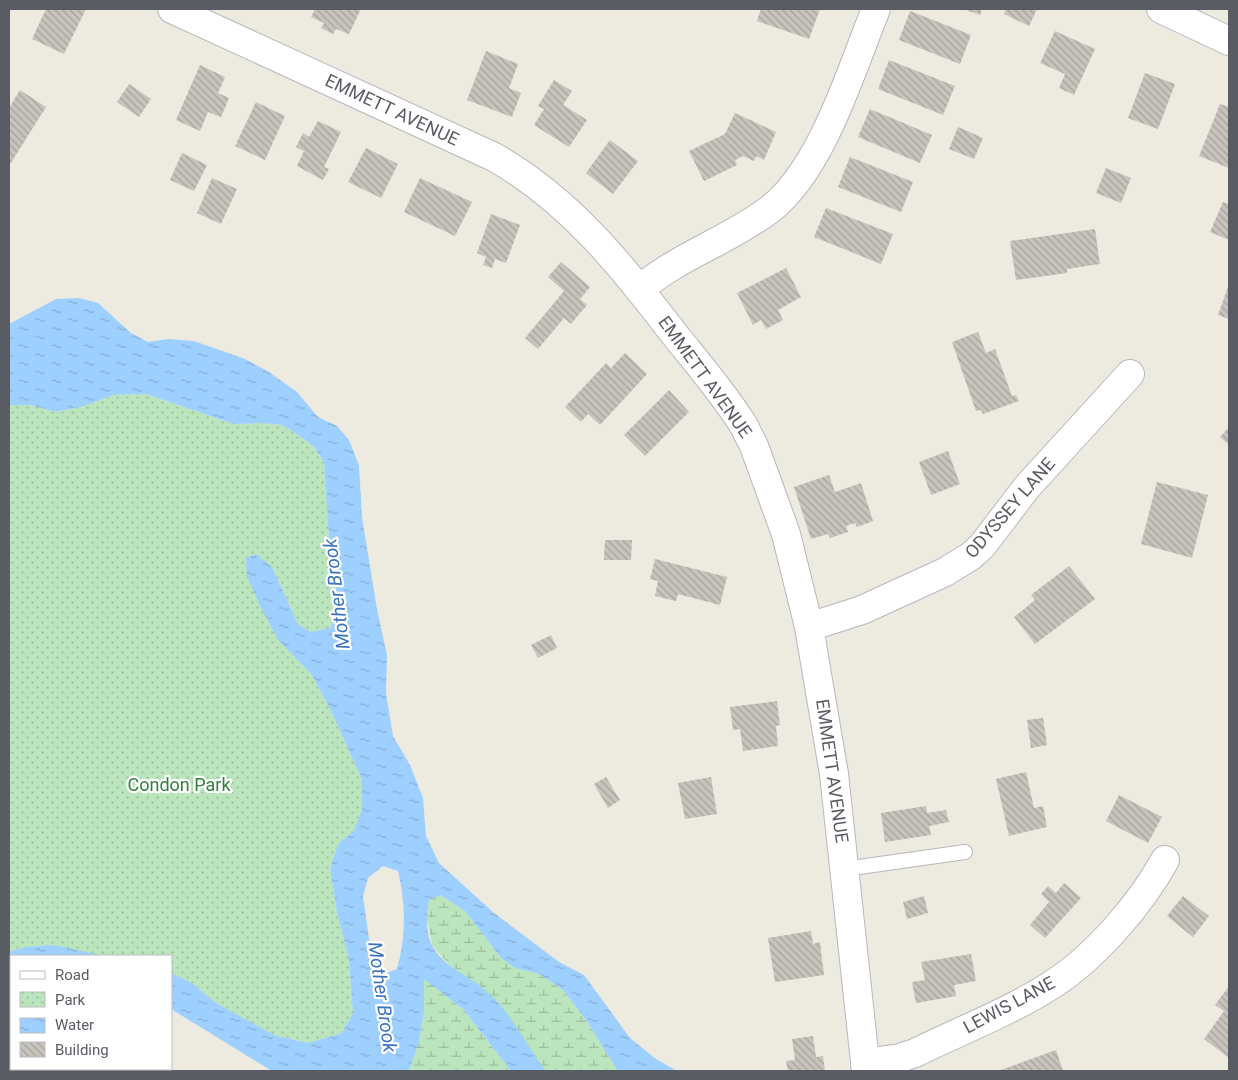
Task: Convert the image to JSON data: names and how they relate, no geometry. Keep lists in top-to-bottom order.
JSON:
{
  "streets": {
    "street": ["EMMETT AVENUE", "ODYSSEY LANE", "LEWIS LANE"]
  },
  "crossings": [
    ["EMMETT AVENUE", "ODYSSEY LANE"],
    ["EMMETT AVENUE", "LEWIS LANE"]
  ],
  "water": ["Mother Brook"],
  "parks": ["Condon Park"],
  "legend": [
    "Road",
    "Park",
    "Water",
    "Building"
  ]
}
